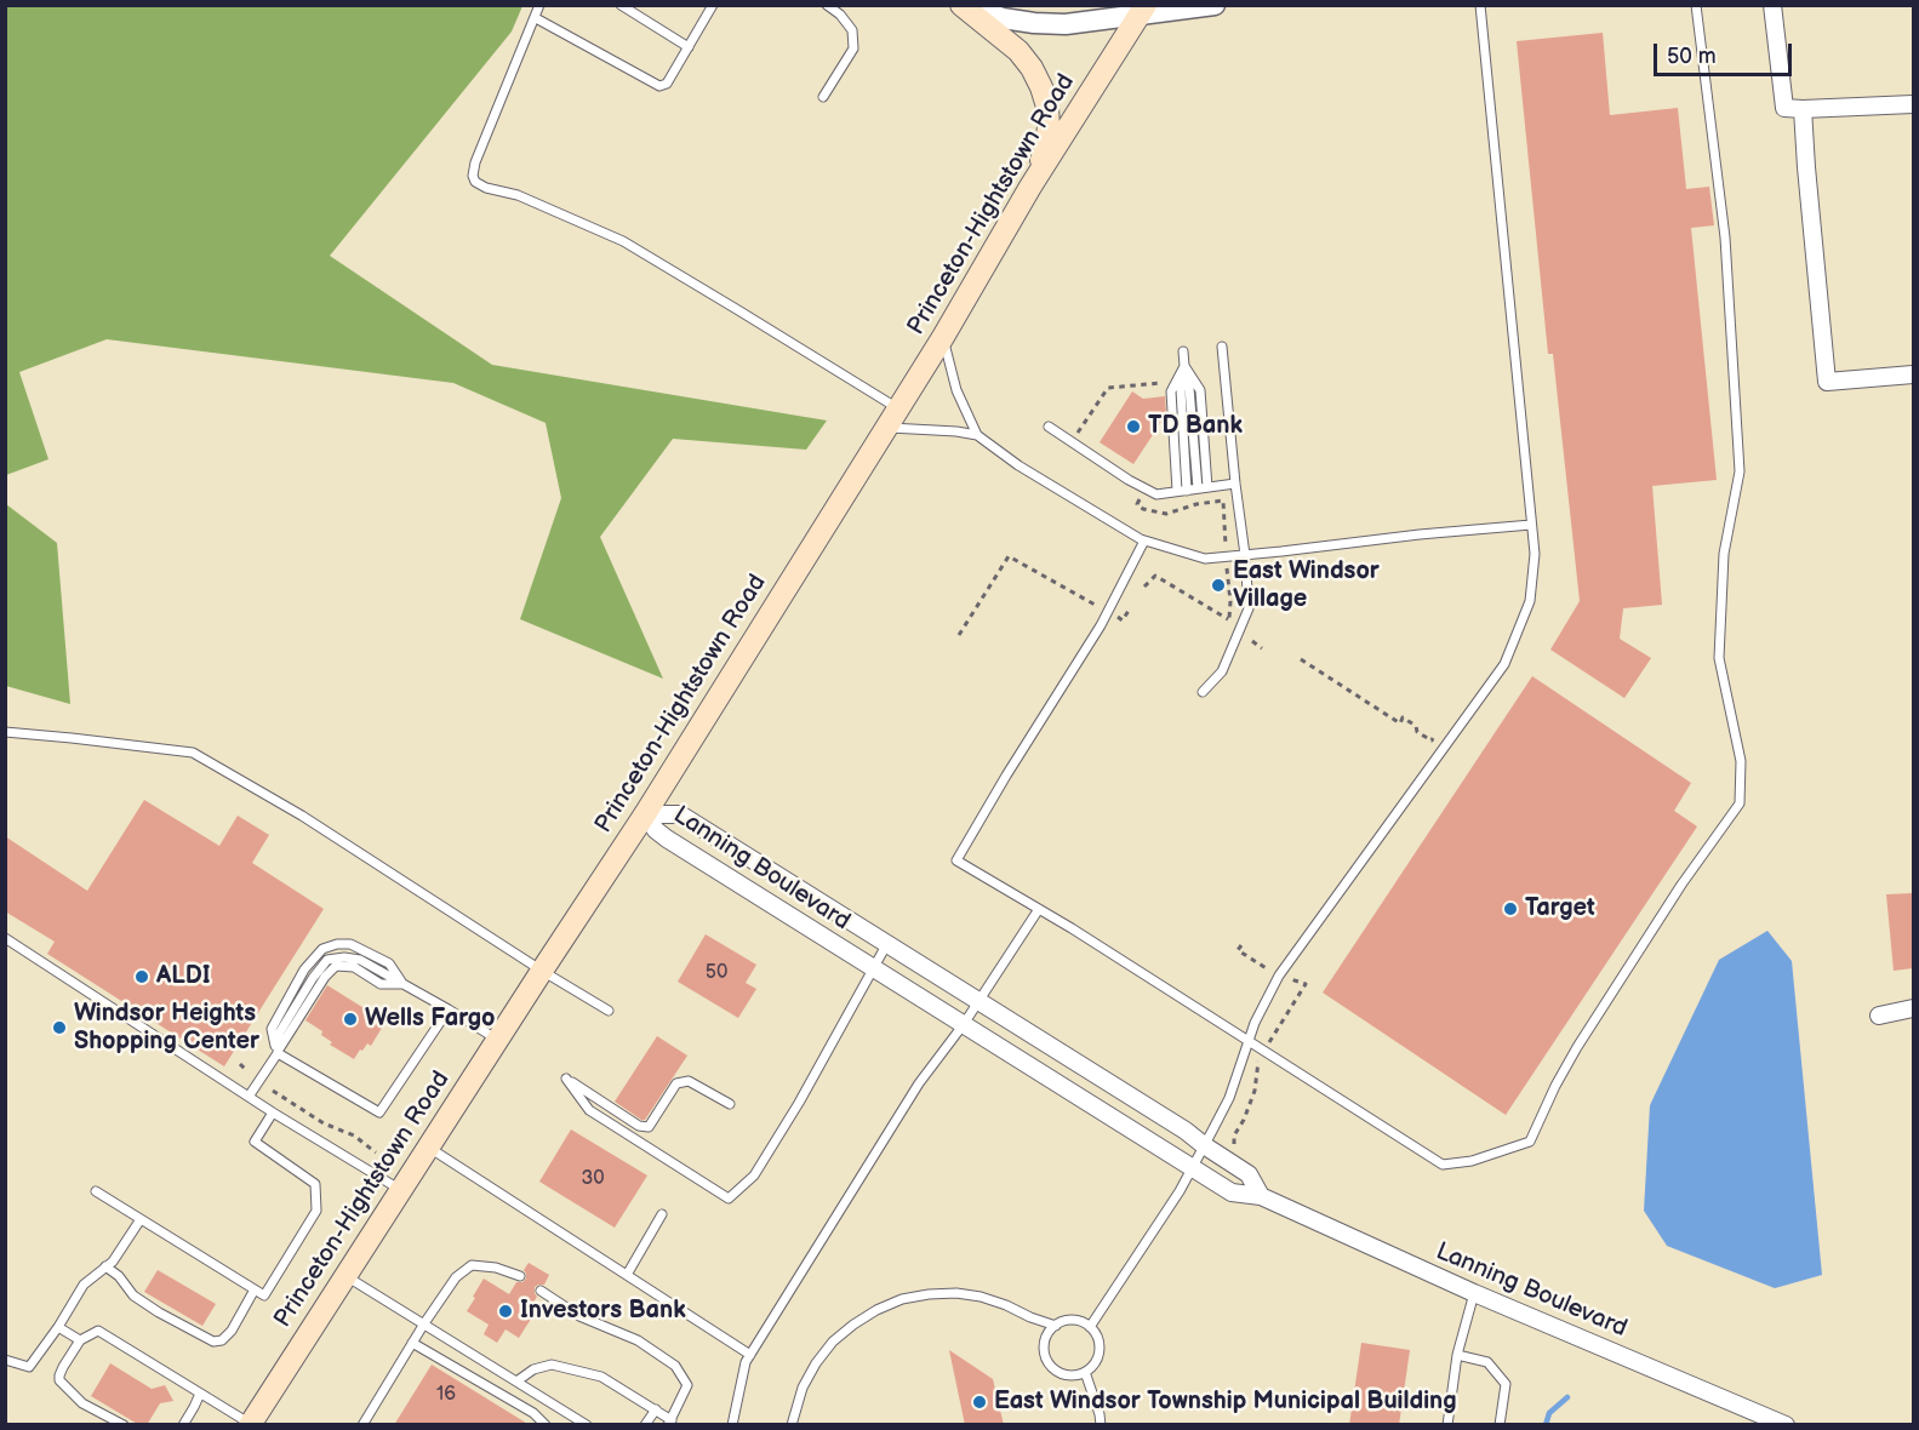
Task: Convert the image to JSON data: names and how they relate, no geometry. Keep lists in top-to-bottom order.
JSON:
{
  "streets": {
    "main road": ["Princeton-Hightstown Road"],
    "street": ["Lanning Boulevard"]
  },
  "crossings": [
    ["Princeton-Hightstown Road", "Lanning Boulevard"]
  ],
  "places": [
    "TD Bank",
    "East Windsor Village",
    "Target",
    "ALDI",
    "Wells Fargo",
    "Windsor Heights Shopping Center",
    "Investors Bank",
    "East Windsor Township Municipal Building"
  ],
  "house_numbers": ["50", "30", "16"],
  "scale_bar": "50 m"
}
